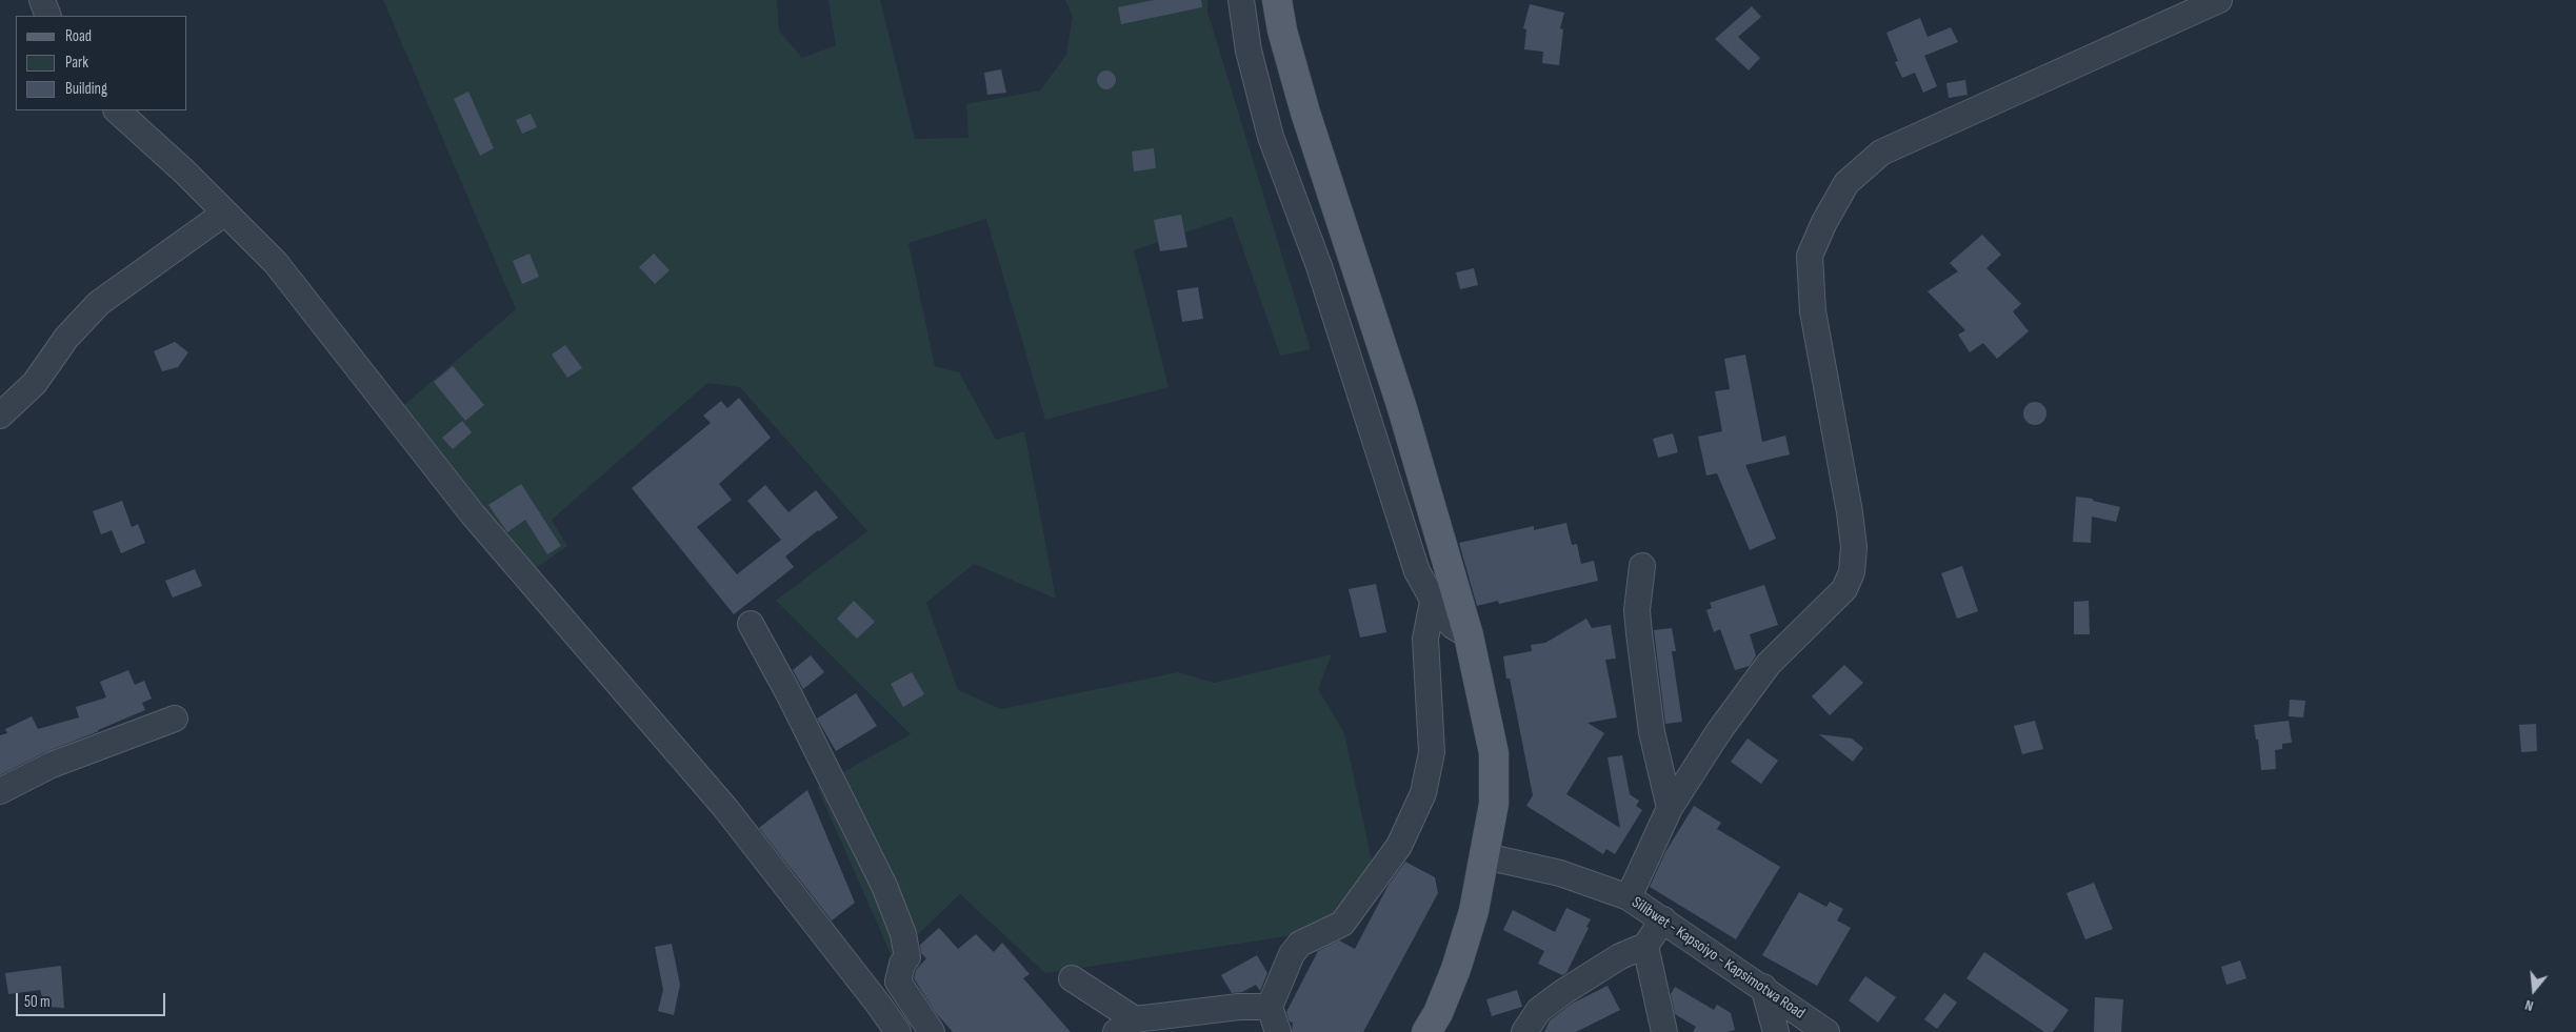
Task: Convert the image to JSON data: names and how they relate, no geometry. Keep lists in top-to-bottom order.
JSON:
{
  "streets": {
    "street": ["Silibwet - Kapsoiyo - Kapsimotwa Road"]
  },
  "legend": ["Road", "Park", "Building"],
  "scale_bar": "50 m",
  "north": "bottom"
}
